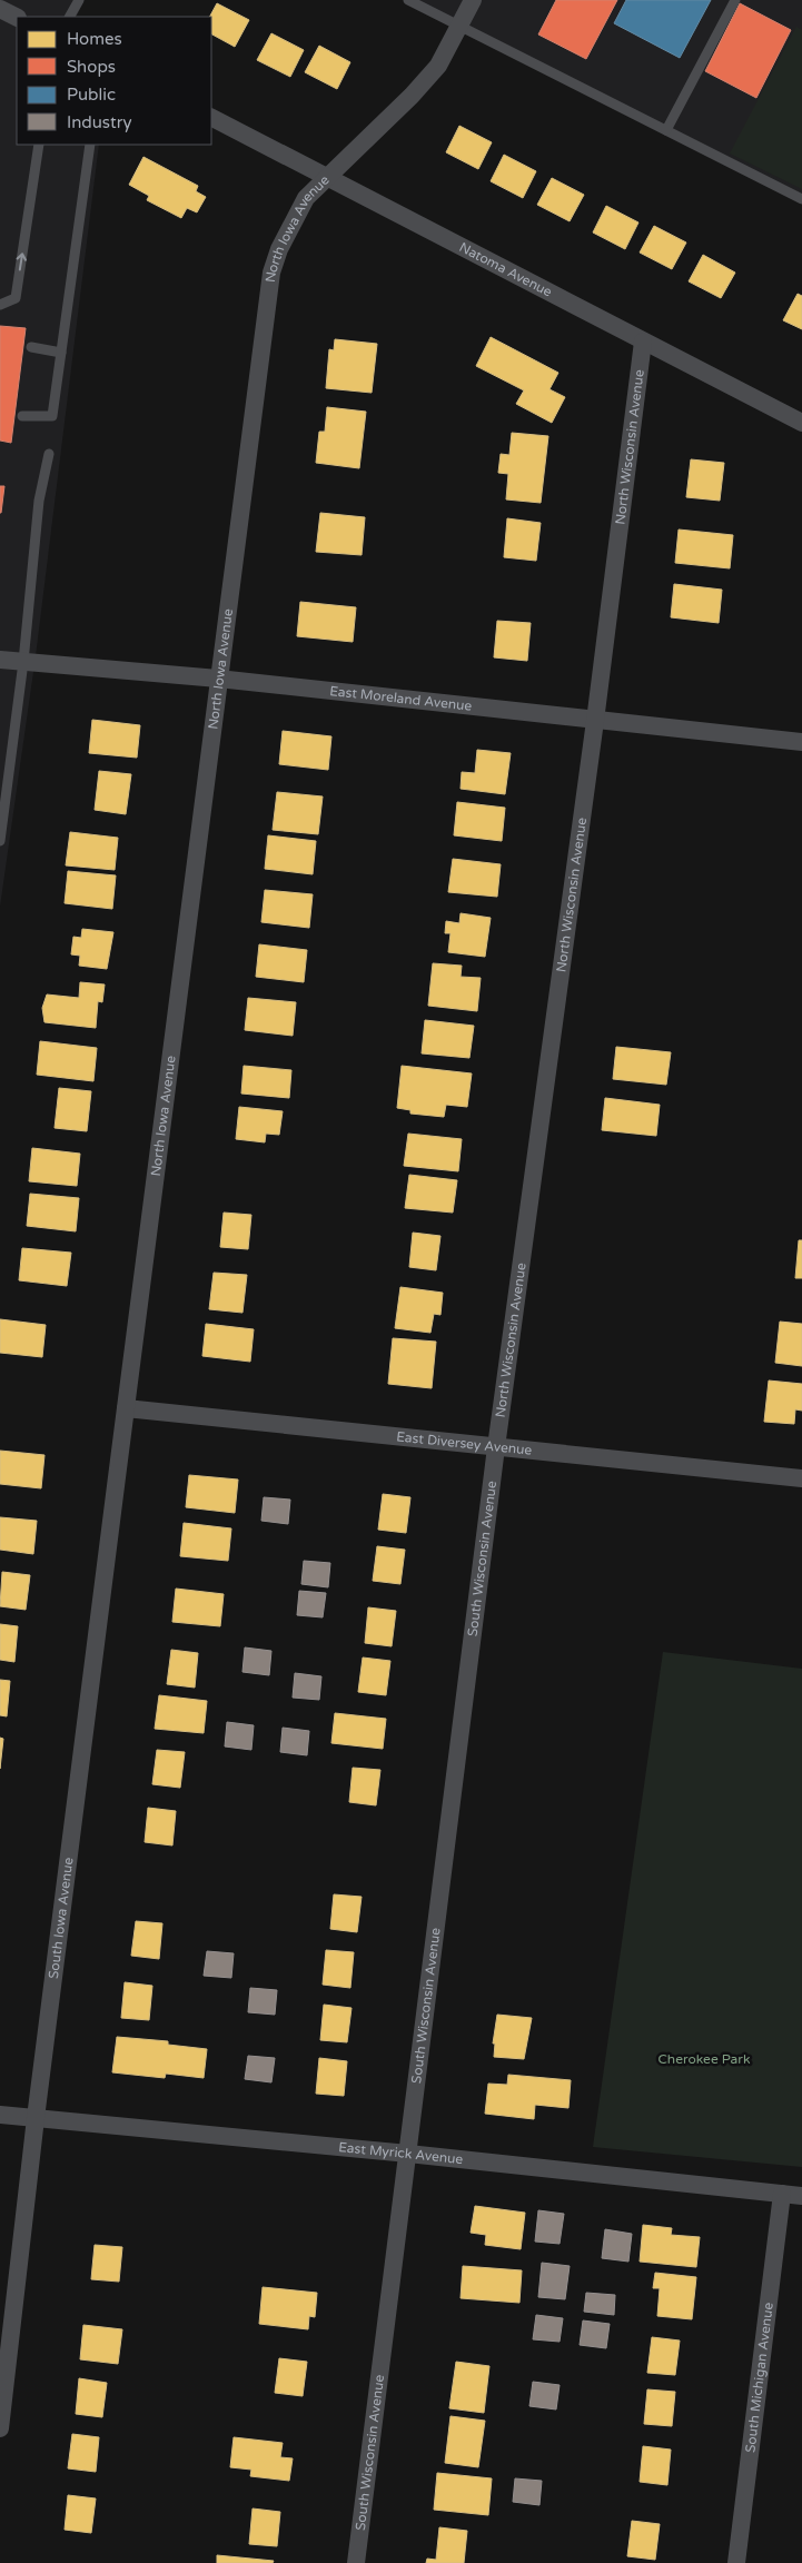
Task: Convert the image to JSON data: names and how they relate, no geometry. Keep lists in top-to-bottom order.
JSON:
{
  "streets": {
    "street": [
      "North Iowa Avenue",
      "Natoma Avenue",
      "North Wisconsin Avenue",
      "East Moreland Avenue",
      "East Diversey Avenue",
      "South Wisconsin Avenue",
      "South Iowa Avenue",
      "East Myrick Avenue",
      "South Michigan Avenue"
    ]
  },
  "crossings": [
    ["North Iowa Avenue", "Natoma Avenue"],
    ["North Iowa Avenue", "East Moreland Avenue"],
    ["North Iowa Avenue", "East Diversey Avenue"],
    ["North Iowa Avenue", "South Iowa Avenue"],
    ["Natoma Avenue", "North Wisconsin Avenue"],
    ["North Wisconsin Avenue", "East Moreland Avenue"],
    ["North Wisconsin Avenue", "East Diversey Avenue"],
    ["North Wisconsin Avenue", "South Wisconsin Avenue"],
    ["East Diversey Avenue", "South Wisconsin Avenue"],
    ["East Diversey Avenue", "South Iowa Avenue"],
    ["South Wisconsin Avenue", "East Myrick Avenue"],
    ["South Iowa Avenue", "East Myrick Avenue"],
    ["East Myrick Avenue", "South Michigan Avenue"]
  ],
  "parks": ["Cherokee Park"],
  "legend": [
    "Homes",
    "Shops",
    "Public",
    "Industry"
  ]
}
